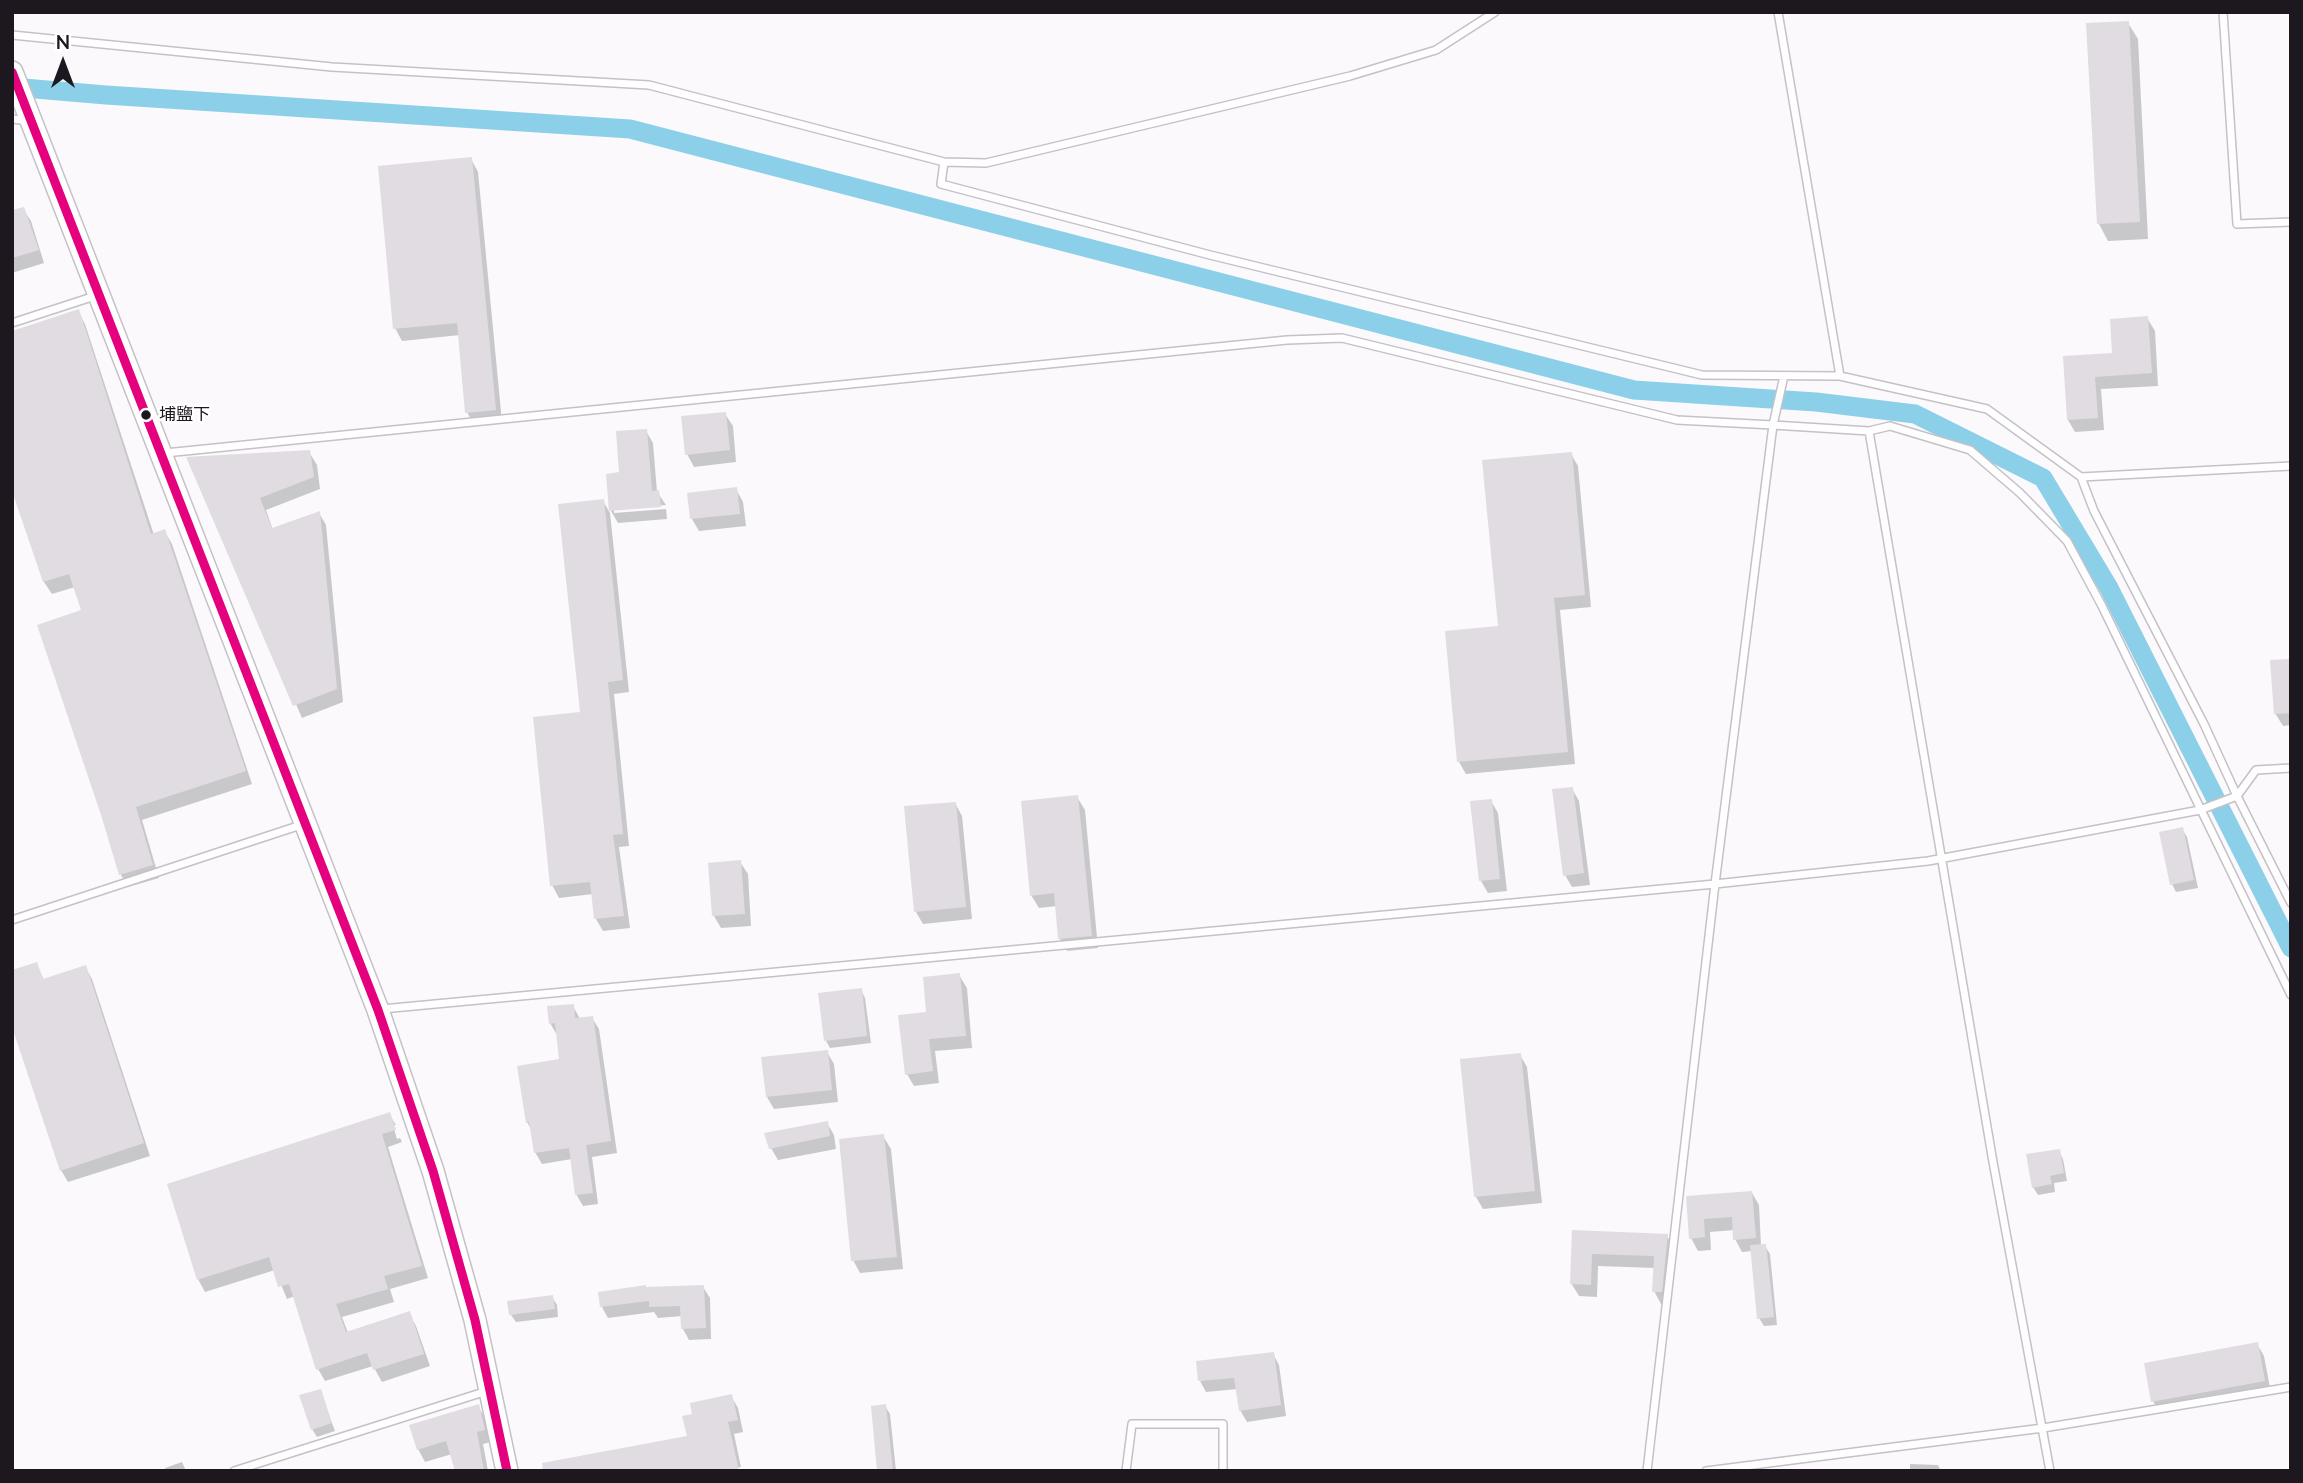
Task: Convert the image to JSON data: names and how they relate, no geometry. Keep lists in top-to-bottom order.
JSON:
{
  "places": ["埔鹽下"],
  "north": "top"
}
